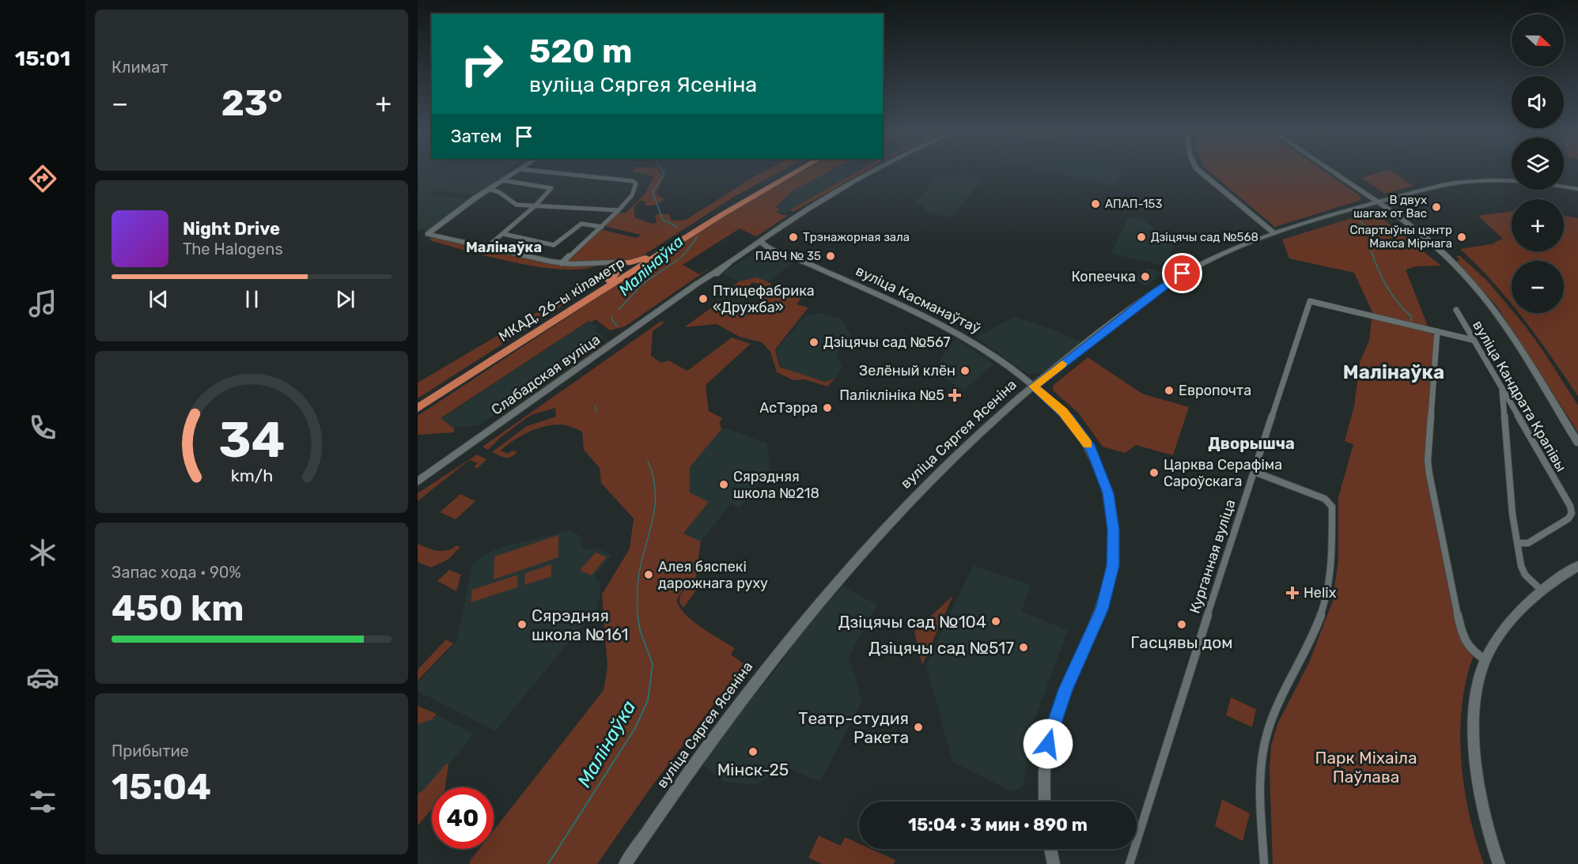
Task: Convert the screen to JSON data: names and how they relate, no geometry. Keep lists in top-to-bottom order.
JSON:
{
  "streets": {
    "highway": ["МКАД, 26-ы кіламетр"],
    "main road": ["вуліца Касманаўтаў", "Слабадская вуліца", "вуліца Сяргея Ясеніна"],
    "street": ["вуліца Кандрата Крапівы", "Курганная вуліца"]
  },
  "crossings": [
    ["вуліца Касманаўтаў", "Слабадская вуліца"],
    ["вуліца Касманаўтаў", "вуліца Сяргея Ясеніна"],
    ["вуліца Кандрата Крапівы", "Курганная вуліца"]
  ],
  "districts": ["Малінаўка", "Малінаўка", "Дворышча"],
  "water": ["Малінаўка"],
  "parks": ["Парк Міхаіла Паўлава"],
  "places": {
    "other": [
      "АПАП-153",
      "В двух шагах от Вас",
      "Трэнажорная зала",
      "Дзіцячы сад №568",
      "Спартыўны цэнтр Макса Мірнага",
      "ПАВЧ № 35",
      "Копеечка",
      "Птицефабрика «Дружба»",
      "Дзіцячы сад №567",
      "Зелёный клён",
      "Европочта",
      "АсТэрра",
      "Царква Серафіма Сароўскага",
      "Сярэдняя школа №218",
      "Алея бяспекі дарожнага руху",
      "Дзіцячы сад №104",
      "Сярэдняя школа №161",
      "Гасцявы дом",
      "Дзіцячы сад №517",
      "Театр-студия Ракета",
      "Мінск-25"
    ],
    "health": ["Паліклініка №5", "Helix"]
  },
  "north": "right",
  "page": {
    "tabs": "15:01",
    "tile": [
      "Климат",
      ["Запас хода · 90%", "450 km"],
      ["Прибытие", "15:04"]
    ],
    "map_buttons": ["+", "−"],
    "turn": ["520 m", "вуліца Сяргея Ясеніна"],
    "heat": ["−", "23°", "+"],
    "then": "Затем",
    "song": ["Night Drive", "The Halogens"],
    "limit": "40",
    "trip": "15:04 · 3 мин · 890 m",
    "gauge": ["34", "km/h"]
  }
}
